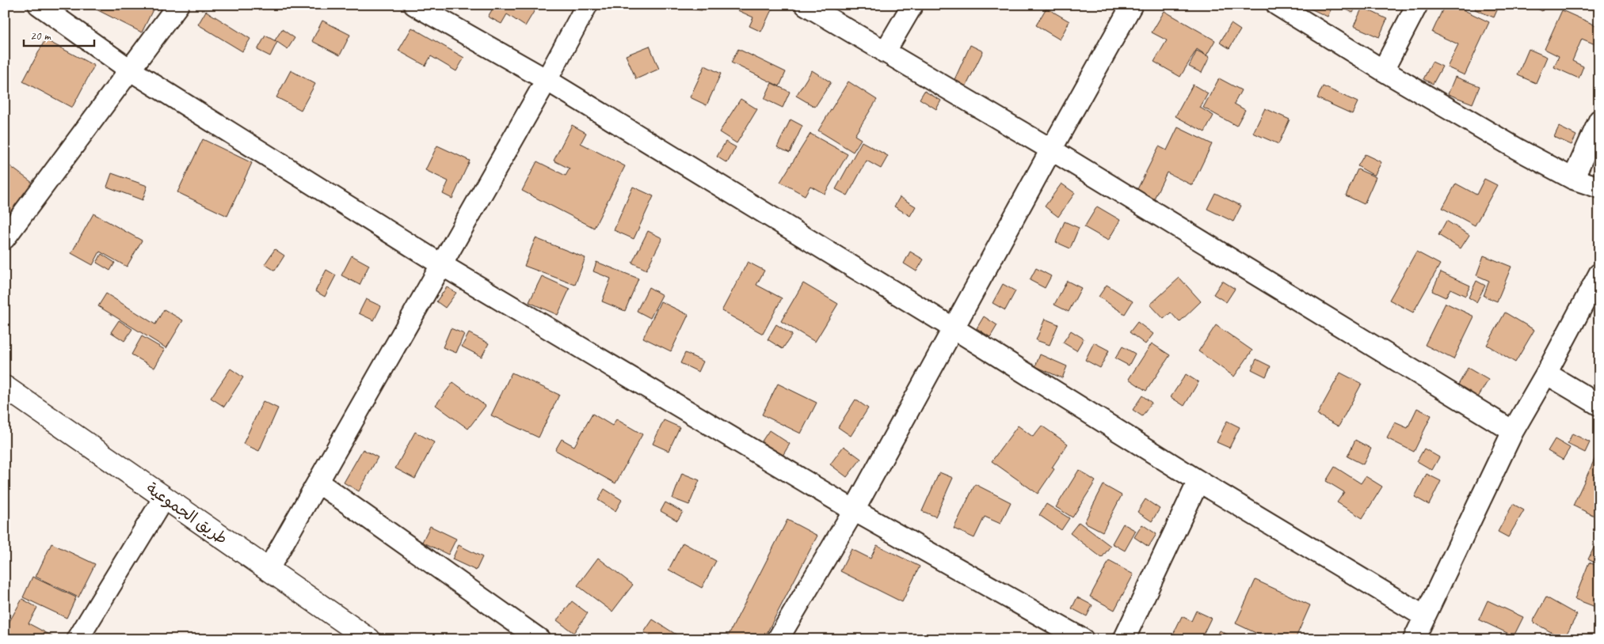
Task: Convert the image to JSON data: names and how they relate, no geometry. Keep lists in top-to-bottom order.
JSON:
{
  "streets": {
    "main road": ["طريق الجموعية"]
  },
  "scale_bar": "20 m"
}
